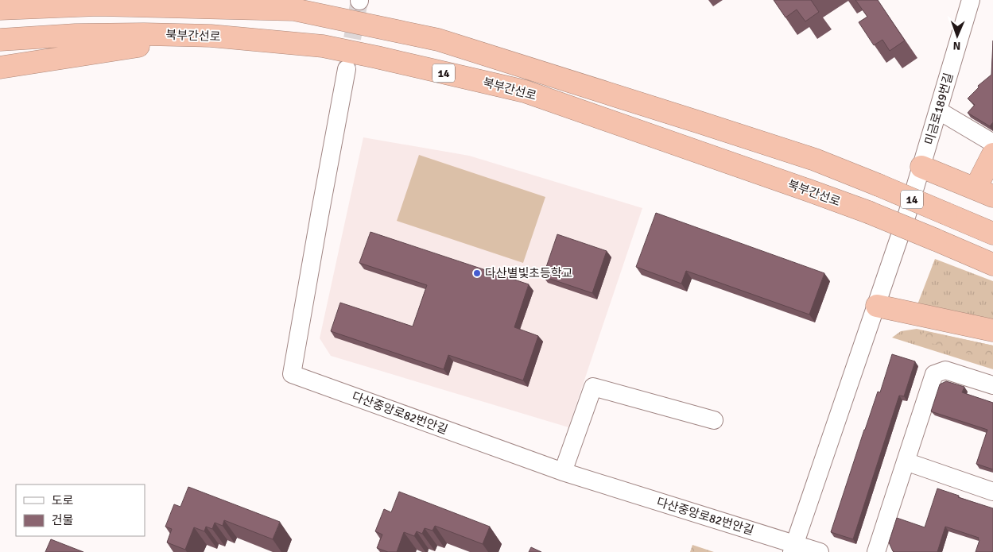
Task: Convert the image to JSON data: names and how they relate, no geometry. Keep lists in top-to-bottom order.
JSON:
{
  "streets": {
    "highway": ["북부간선로", "14"],
    "street": ["미금로189번길", "다산중앙로82번안길"]
  },
  "crossings": [
    ["미금로189번길", "다산중앙로82번안길"]
  ],
  "places": ["다산별빛초등학교"],
  "legend": ["도로", "건물"],
  "north": "bottom"
}
